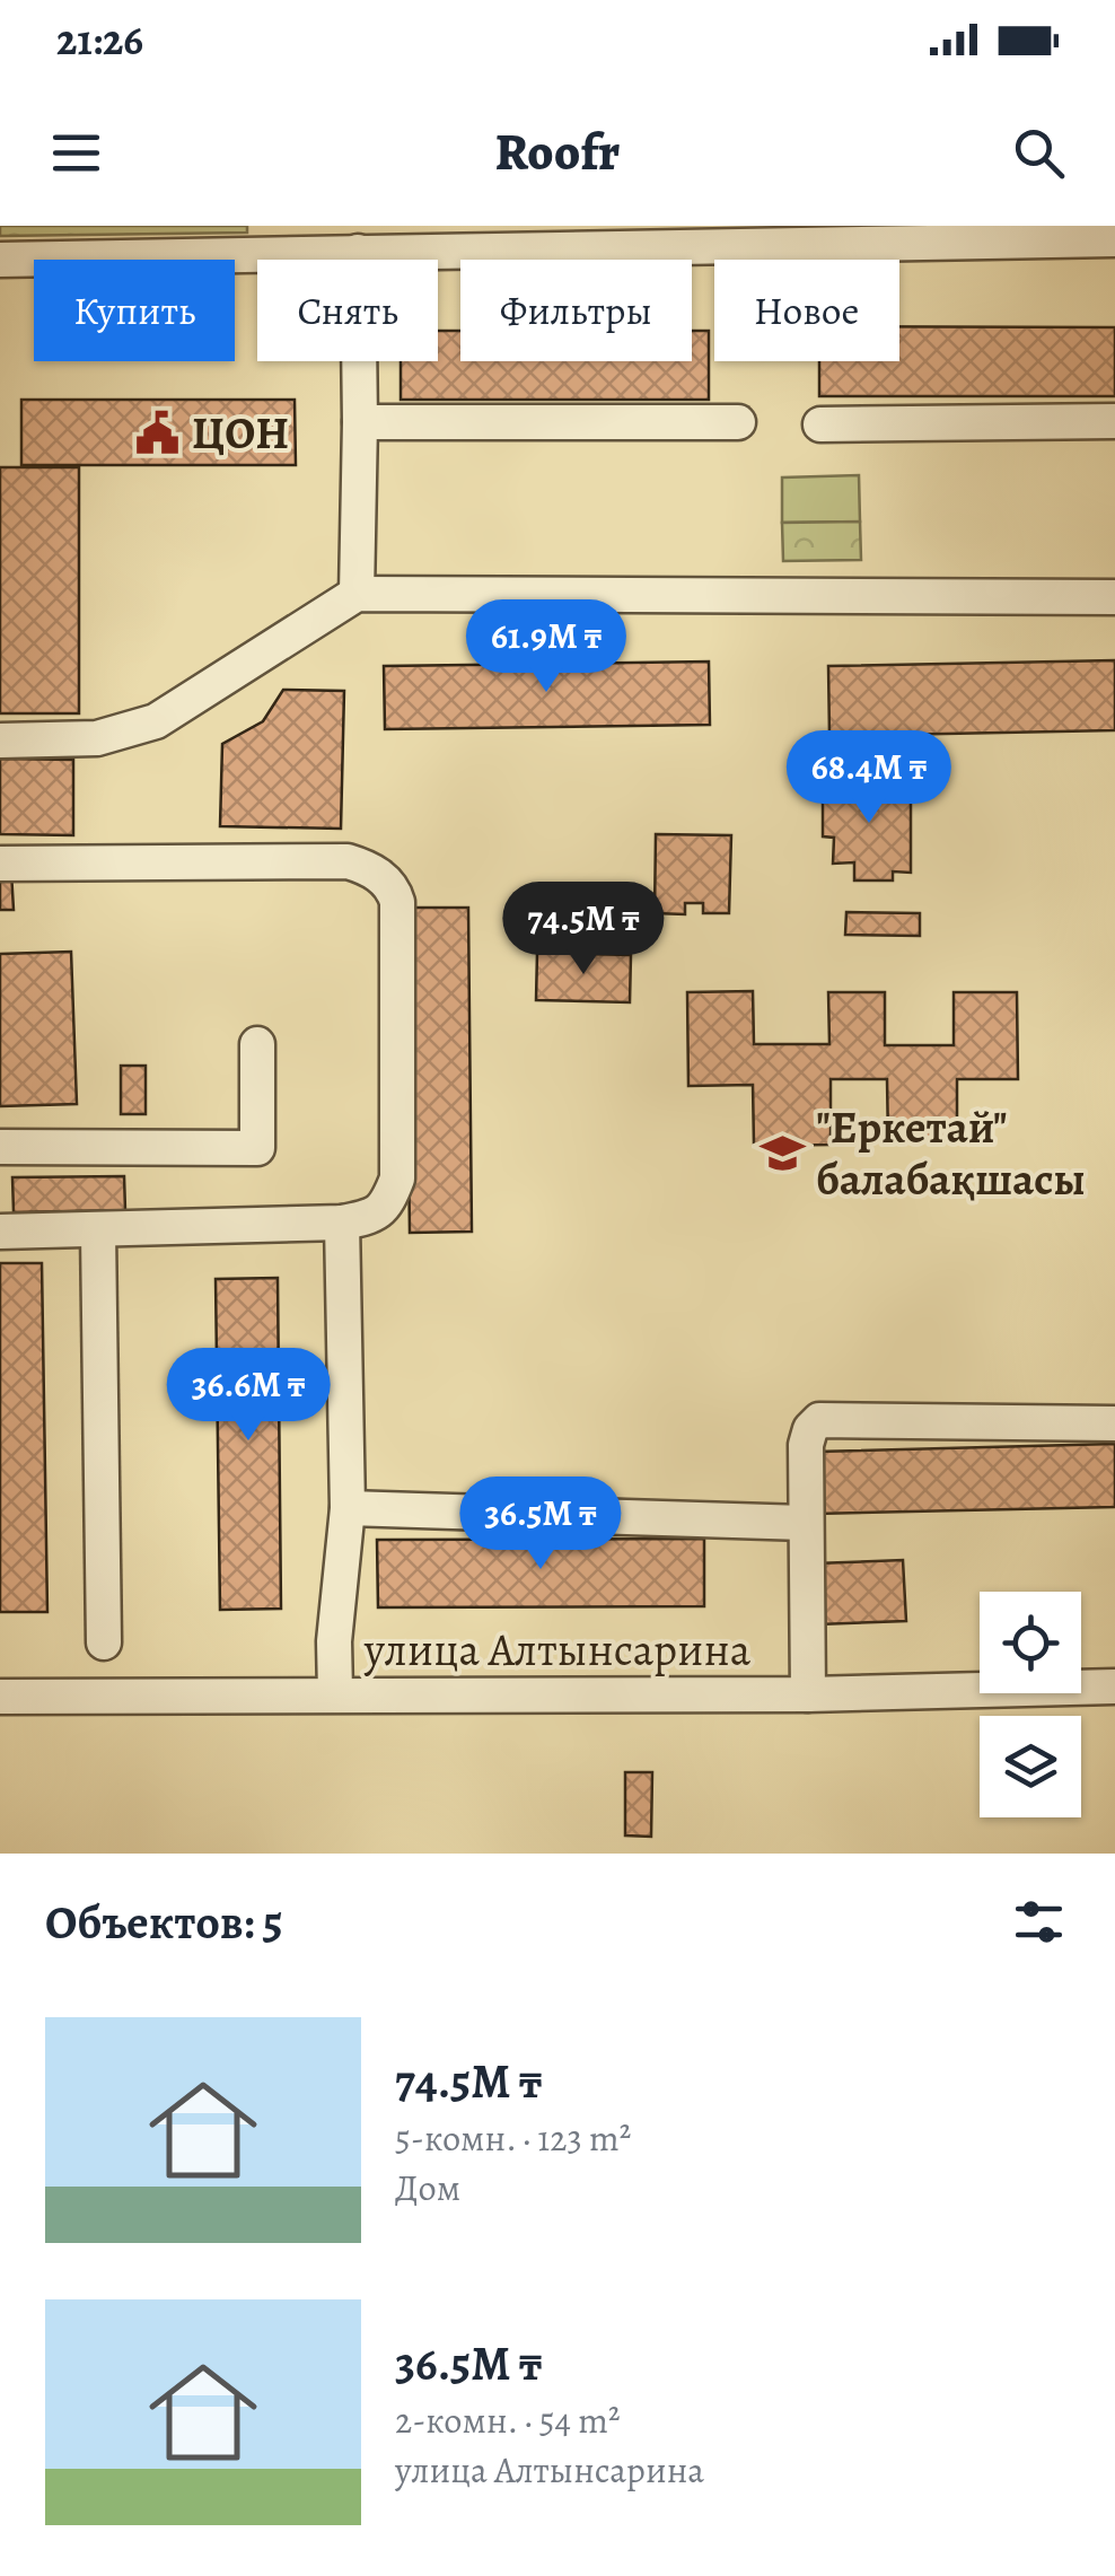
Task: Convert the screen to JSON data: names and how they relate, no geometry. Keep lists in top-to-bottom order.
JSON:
{
  "streets": {
    "street": ["улица Алтынсарина"]
  },
  "places": {
    "public building": ["ЦОН"],
    "school or university": ["\"Еркетай\" балабақшасы"]
  },
  "page": {
    "status": "21:26",
    "header": "Roofr",
    "chip": [
      "Купить",
      "Снять",
      "Фильтры",
      "Новое"
    ],
    "price": [
      "61.9M ₸",
      "68.4M ₸",
      "74.5M ₸",
      "36.6M ₸",
      "36.5M ₸"
    ],
    "heading": "Объектов: 5",
    "list": [
      {
        "name": "74.5M ₸",
        "note": "5-комн. · 123 m² · Дом"
      },
      {
        "name": "36.5M ₸",
        "note": "2-комн. · 54 m² · улица Алтынсарина"
      }
    ]
  }
}
